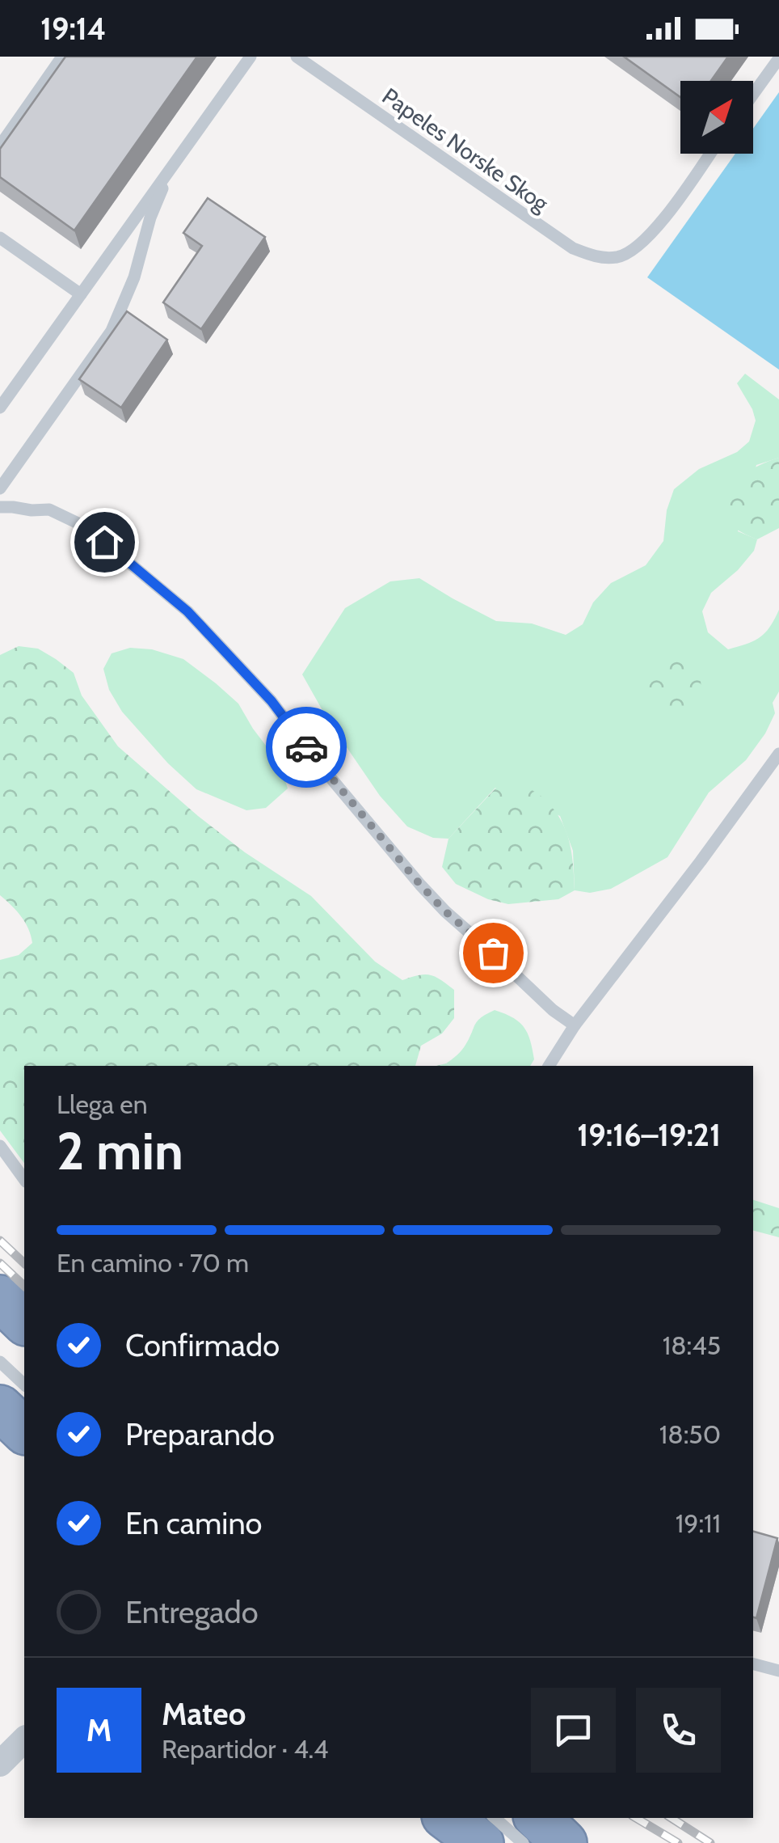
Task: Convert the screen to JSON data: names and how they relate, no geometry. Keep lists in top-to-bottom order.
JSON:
{
  "streets": {
    "lane": ["Papeles Norske Skog"]
  },
  "north": "top right",
  "page": {
    "status": "19:14",
    "heading": ["2 min", "Llega en", "19:16–19:21"],
    "panel": ["Mateo", "Repartidor · 4.4"],
    "bar": "En camino · 70 m",
    "list": [
      ["Confirmado", "18:45"],
      ["Preparando", "18:50"],
      ["En camino", "19:11"],
      "Entregado"
    ],
    "round": "M"
  }
}
